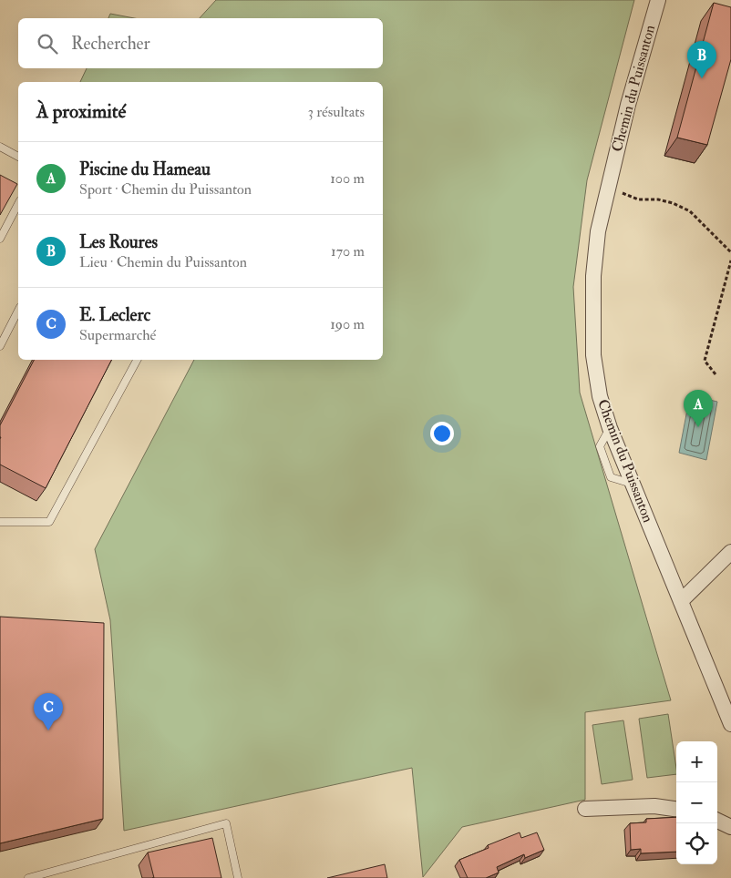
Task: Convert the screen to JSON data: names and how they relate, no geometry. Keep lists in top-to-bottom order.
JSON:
{
  "streets": {
    "street": ["Chemin du Puissanton"]
  },
  "page": {
    "search": "Rechercher",
    "pins": ["B", "A", "C"],
    "heading": ["À proximité", "3 résultats"],
    "list": [
      {
        "mark": "A",
        "name": "Piscine du Hameau",
        "note": "Sport · Chemin du Puissanton",
        "value": "100 m"
      },
      {
        "mark": "B",
        "name": "Les Roures",
        "note": "Lieu · Chemin du Puissanton",
        "value": "170 m"
      },
      {
        "mark": "C",
        "name": "E. Leclerc",
        "note": "Supermarché",
        "value": "190 m"
      }
    ],
    "map_buttons": ["+", "−"]
  }
}
